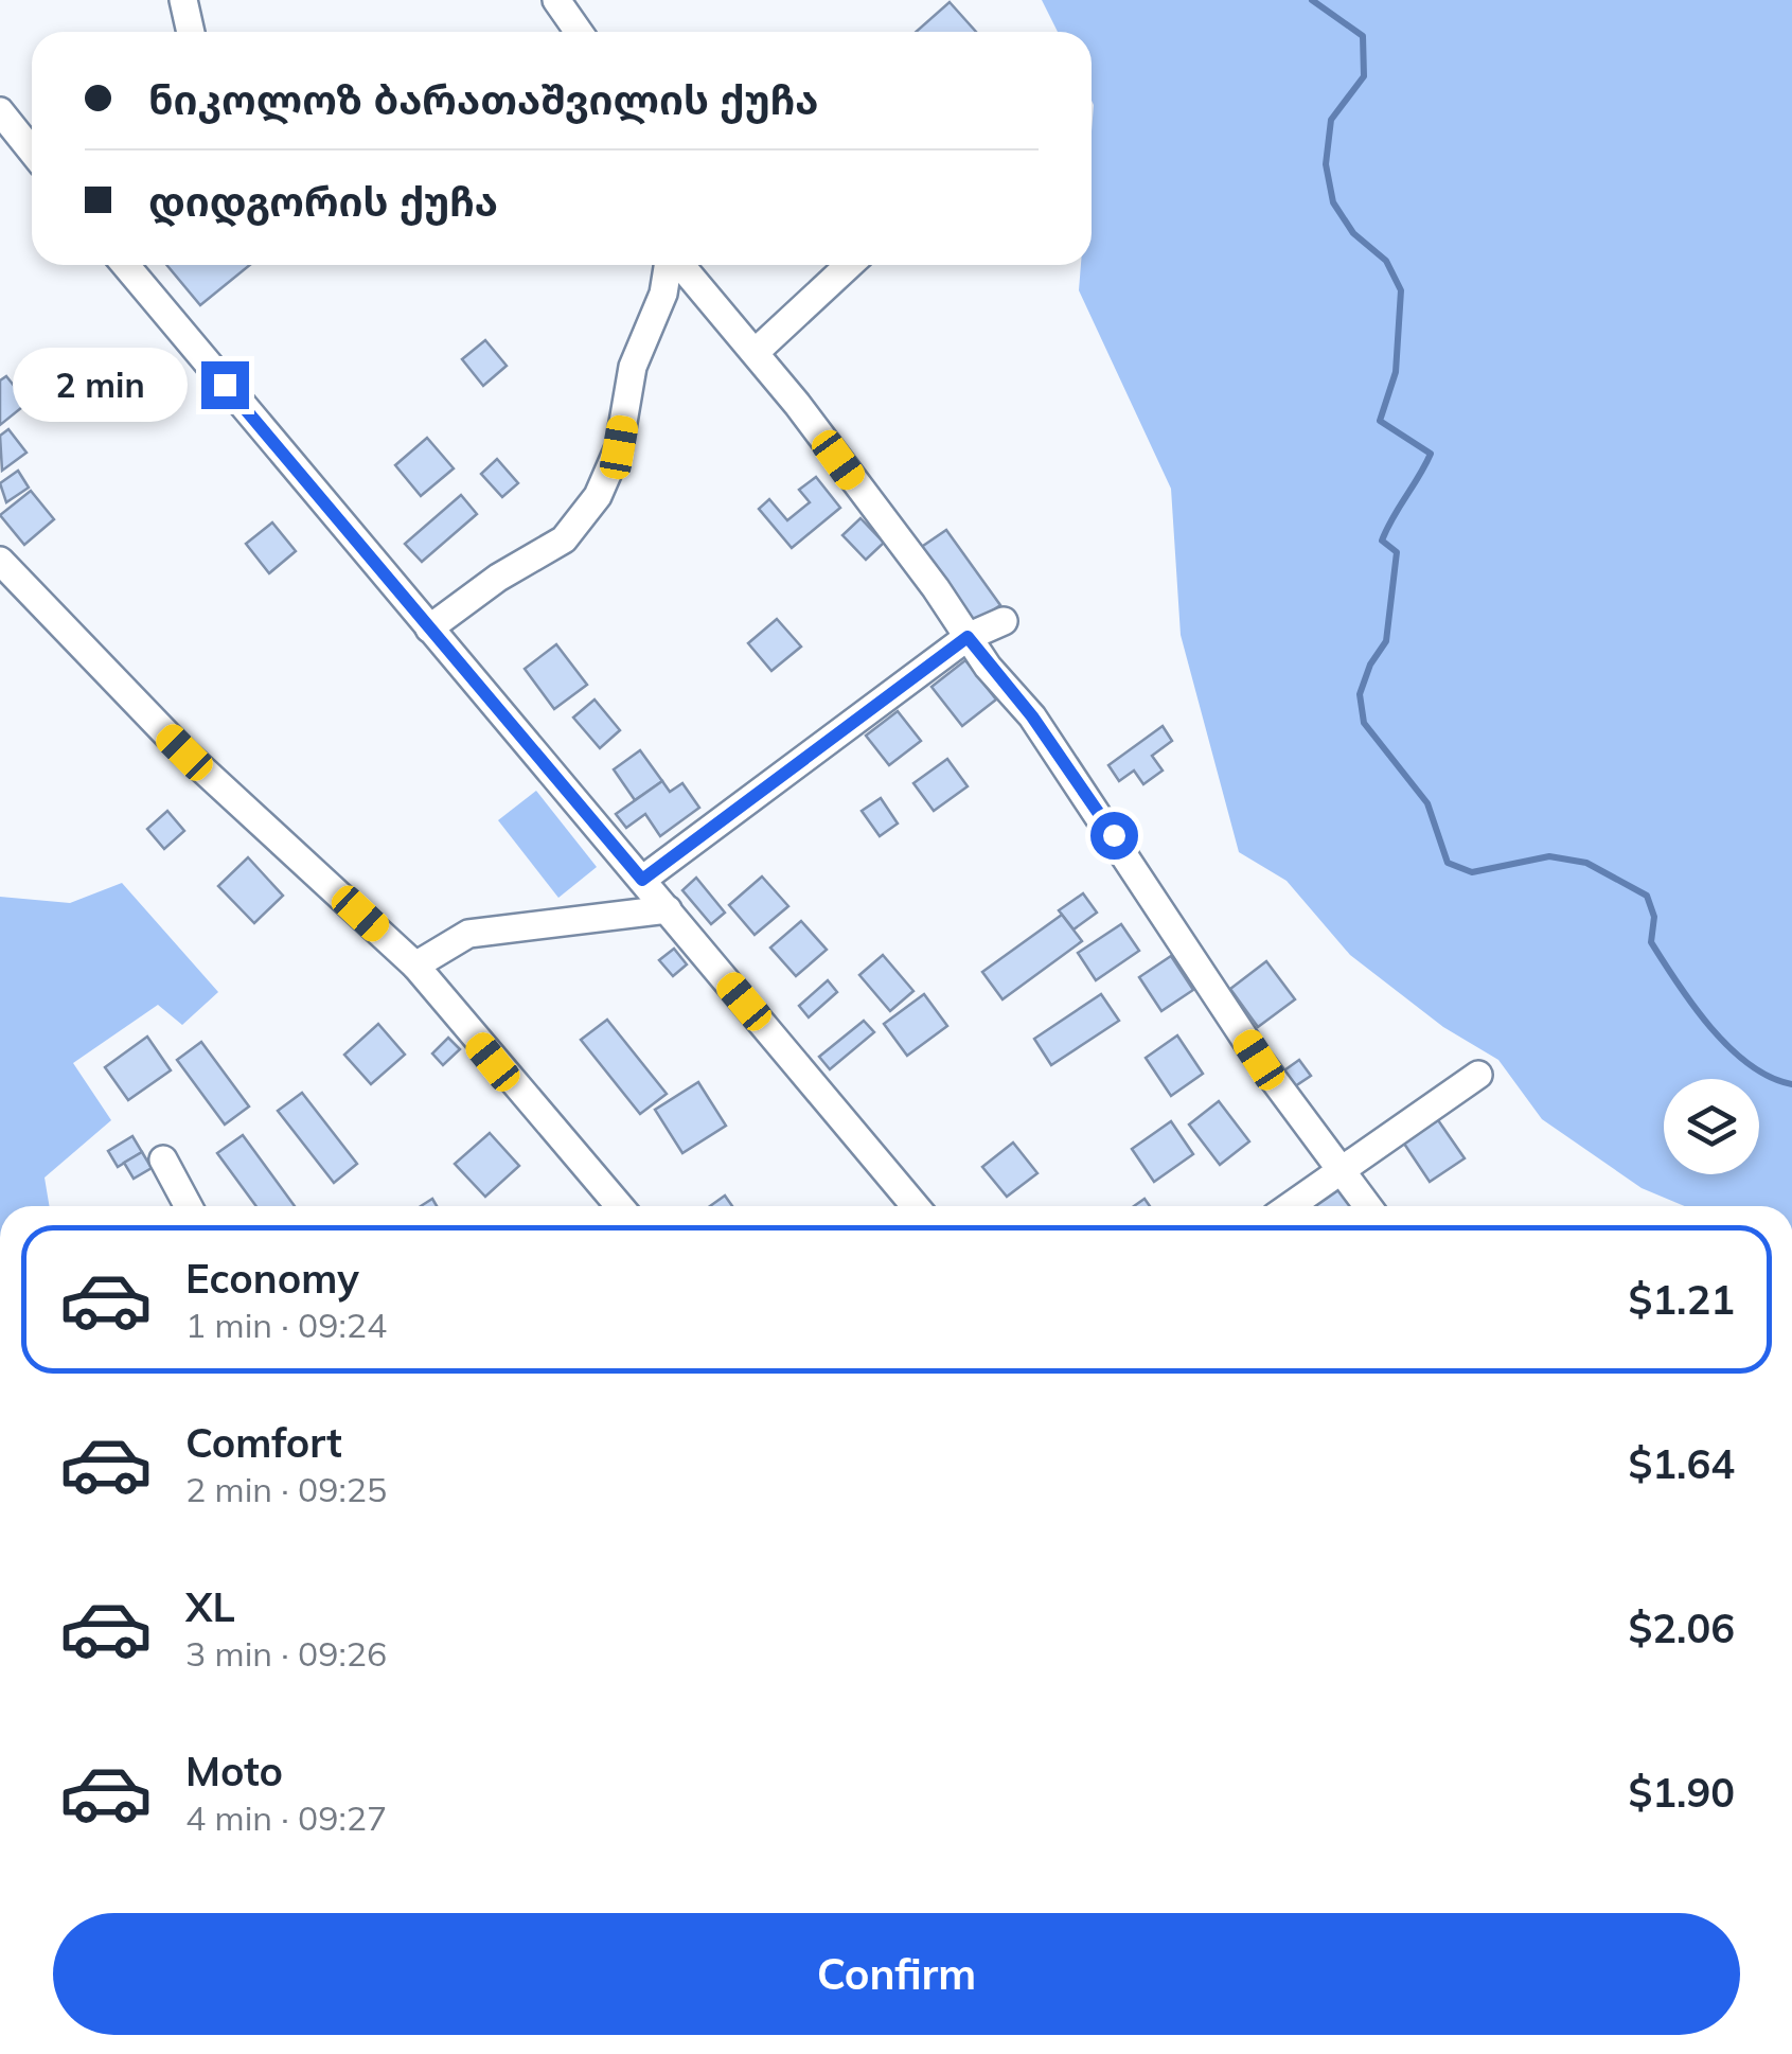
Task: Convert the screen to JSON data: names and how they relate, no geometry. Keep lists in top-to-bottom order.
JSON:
{
  "page": {
    "banner": ["ნიკოლოზ ბარათაშვილის ქუჩა", "დიდგორის ქუჩა"],
    "bubble": "2 min",
    "list": [
      {
        "name": "Economy",
        "note": "1 min · 09:24",
        "value": "$1.21"
      },
      {
        "name": "Comfort",
        "note": "2 min · 09:25",
        "value": "$1.64"
      },
      {
        "name": "XL",
        "note": "3 min · 09:26",
        "value": "$2.06"
      },
      {
        "name": "Moto",
        "note": "4 min · 09:27",
        "value": "$1.90"
      }
    ],
    "buttons": "Confirm"
  }
}
